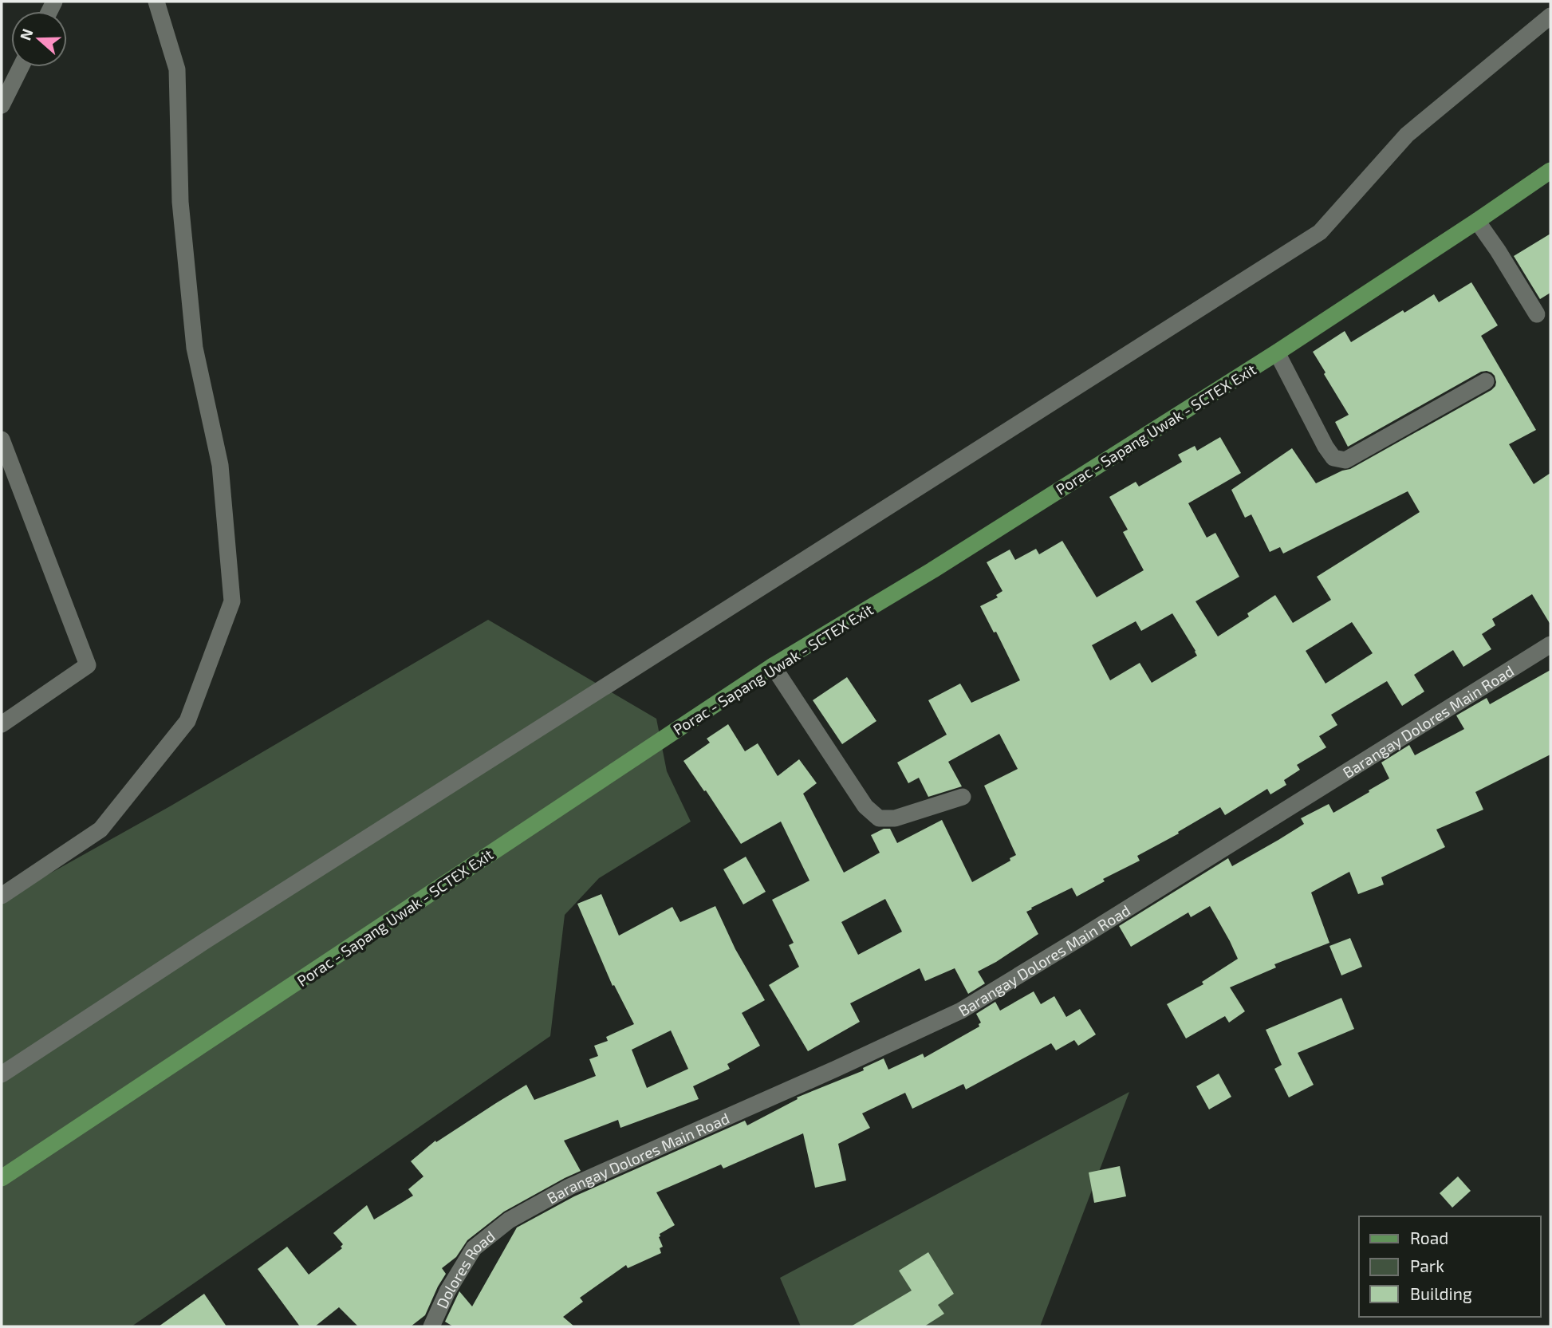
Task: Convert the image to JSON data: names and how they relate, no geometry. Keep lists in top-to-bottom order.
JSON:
{
  "streets": {
    "main road": ["Porac - Sapang Uwak - SCTEX Exit"],
    "street": ["Barangay Dolores Main Road", "Dolores Road"]
  },
  "crossings": [
    ["Barangay Dolores Main Road", "Dolores Road"]
  ],
  "legend": ["Road", "Park", "Building"],
  "north": "left"
}
